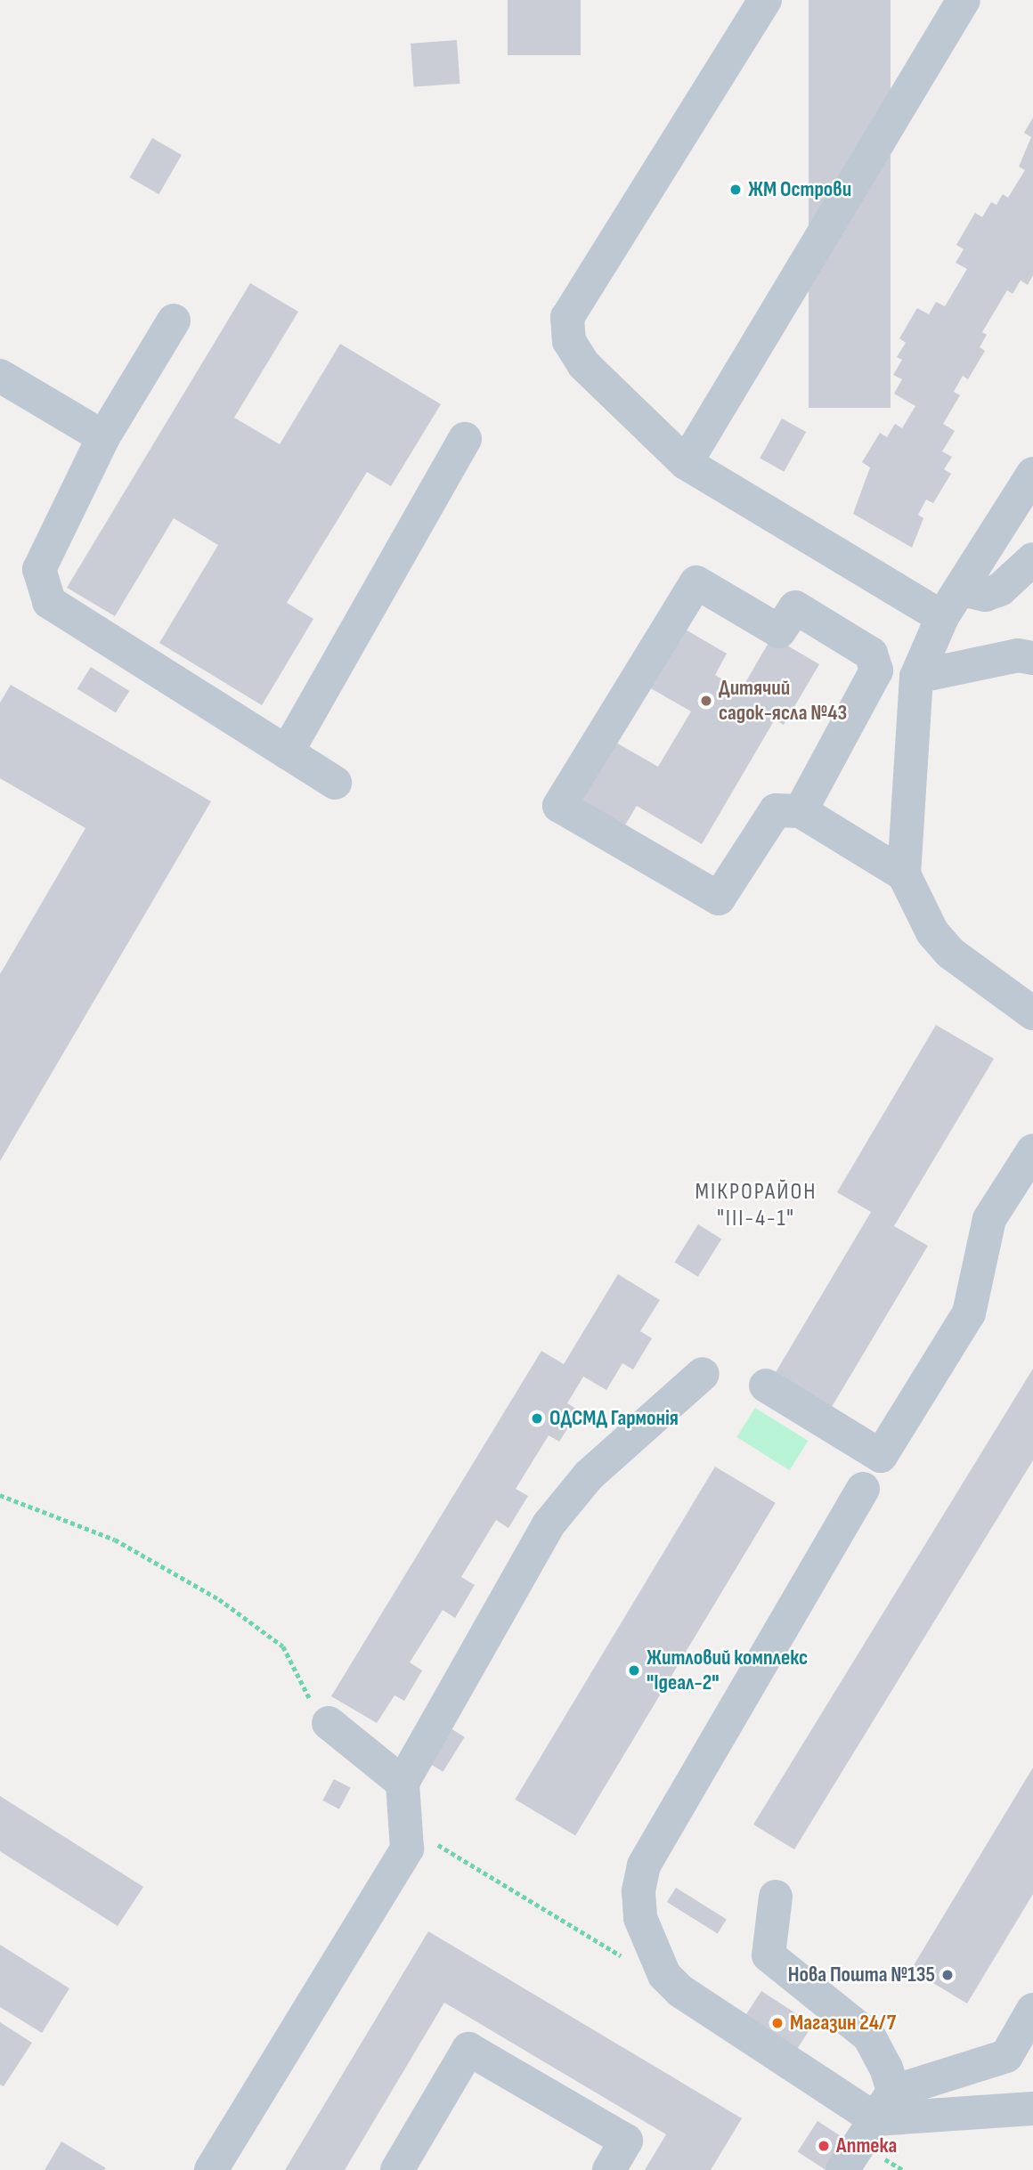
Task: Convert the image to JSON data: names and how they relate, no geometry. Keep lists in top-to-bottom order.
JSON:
{
  "districts": ["МІКРОРАЙОН \"ІІІ-4-1\""],
  "places": [
    "ЖМ Острови",
    "Дитячий садок-ясла №43",
    "ОДСМД Гармонія",
    "Житловий комплекс \"Ідеал-2\"",
    "Нова Пошта №135",
    "Магазин 24/7",
    "Аптека"
  ]
}
